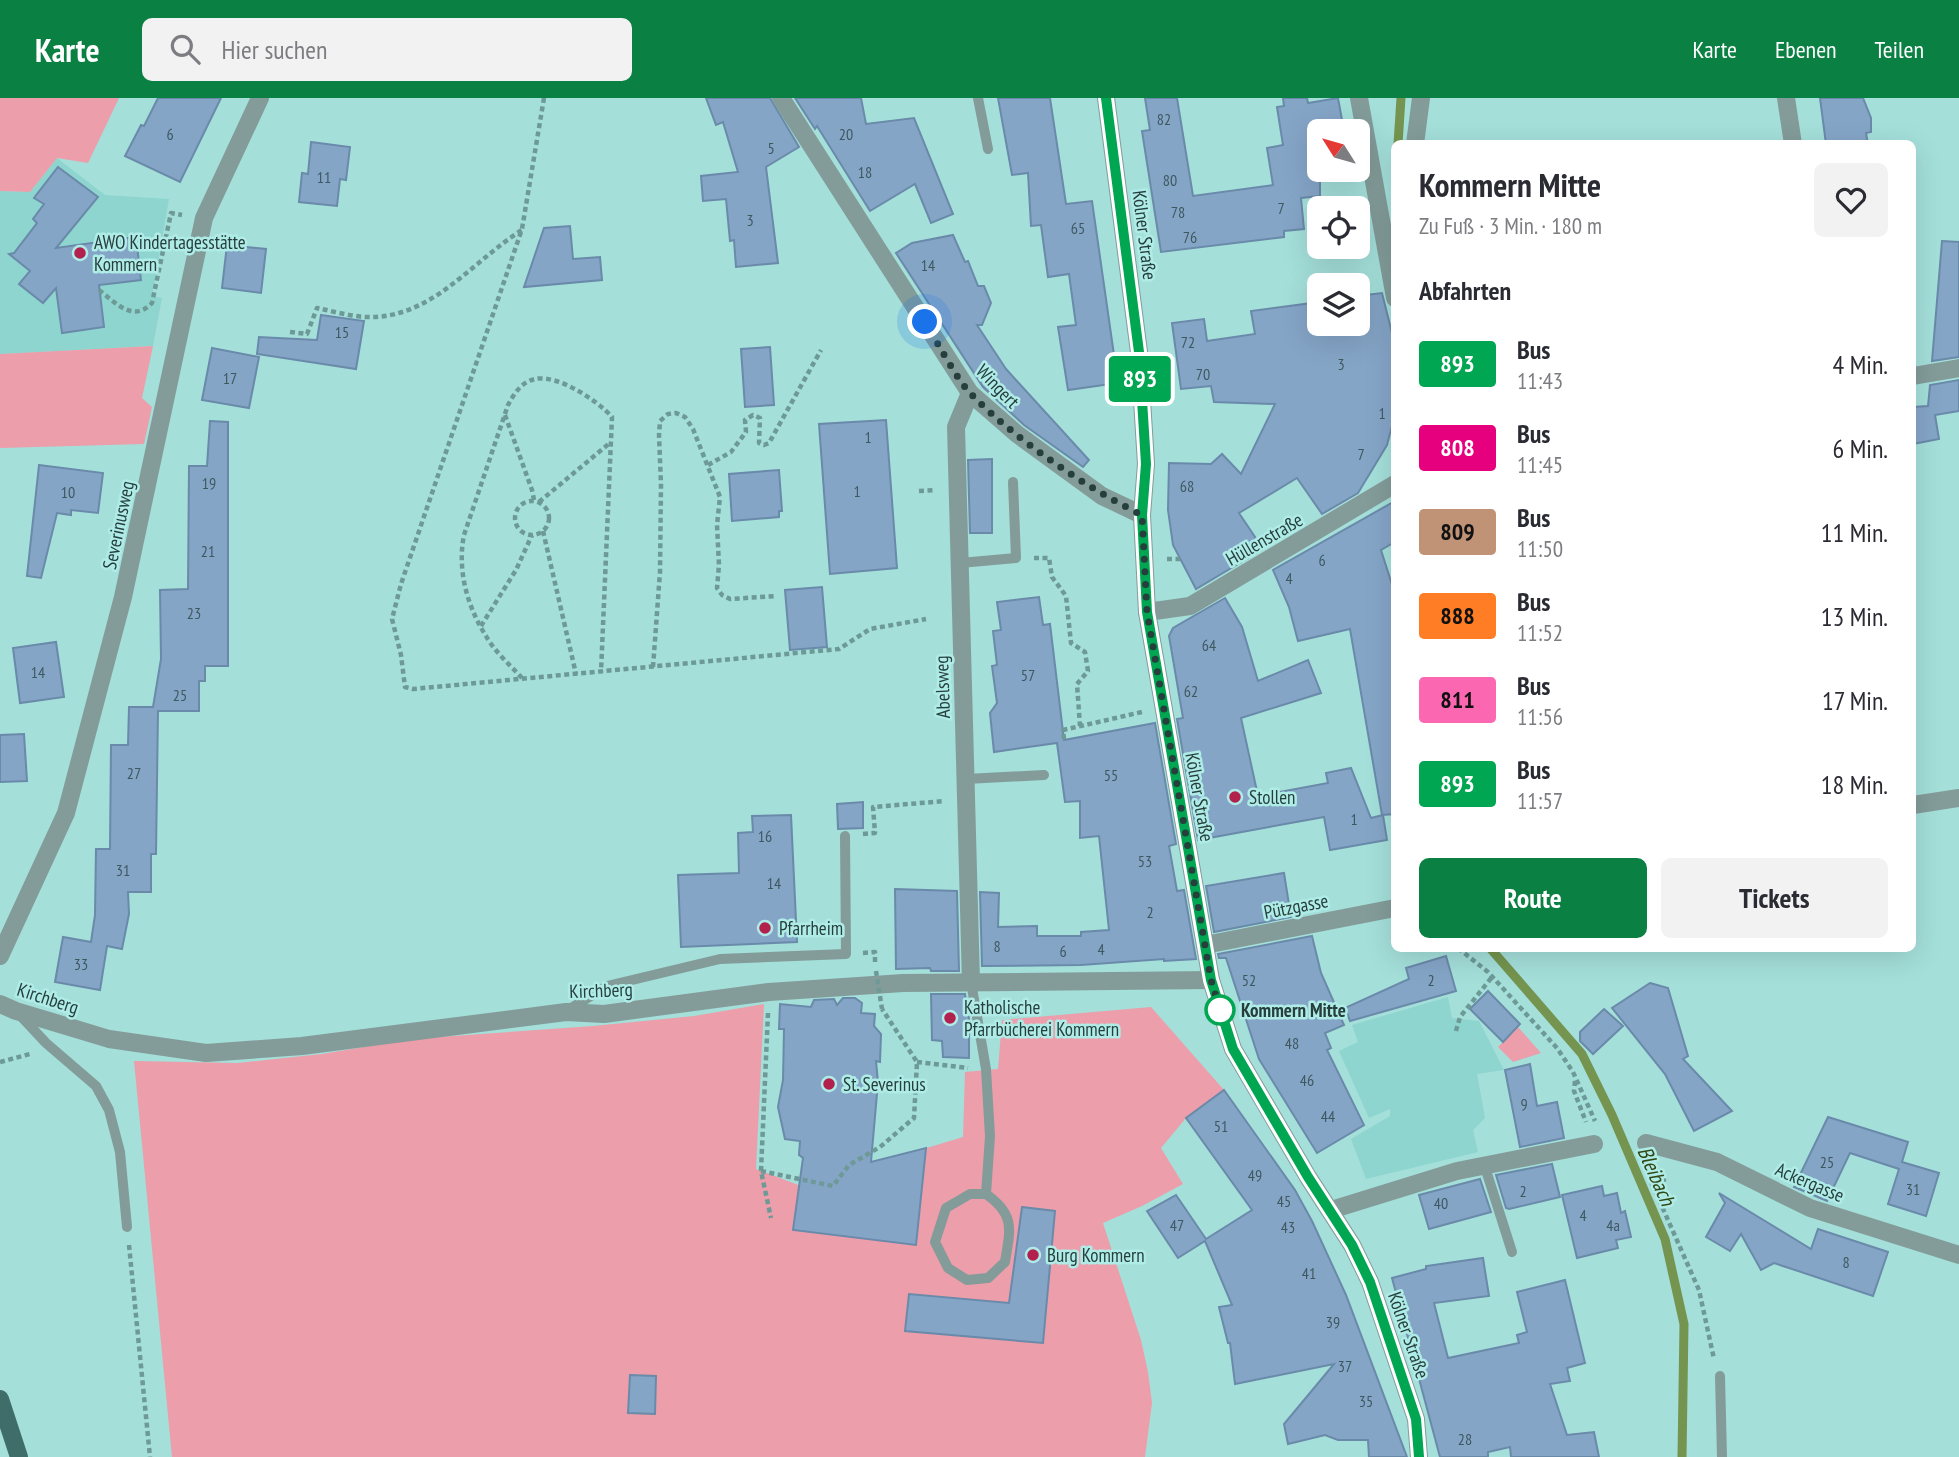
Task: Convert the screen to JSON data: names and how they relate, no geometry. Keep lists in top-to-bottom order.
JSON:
{
  "streets": {
    "street": [
      "Kölner Straße",
      "Wingert",
      "Severinusweg",
      "Hüllenstraße",
      "Abelsweg",
      "Pützgasse",
      "Kirchberg",
      "Ackergasse"
    ]
  },
  "crossings": [
    ["Kölner Straße", "Wingert"],
    ["Kölner Straße", "Hüllenstraße"],
    ["Kölner Straße", "Pützgasse"],
    ["Kölner Straße", "Kirchberg"],
    ["Wingert", "Abelsweg"],
    ["Abelsweg", "Kirchberg"]
  ],
  "water": ["Bleibach"],
  "places": [
    "AWO Kindertagesstätte Kommern",
    "Stollen",
    "Pfarrheim",
    "Kommern Mitte",
    "Katholische Pfarrbücherei Kommern",
    "St. Severinus",
    "Burg Kommern"
  ],
  "lines": ["bus line 893"],
  "house_numbers": [
    "82",
    "6",
    "20",
    "5",
    "18",
    "11",
    "80",
    "7",
    "78",
    "3",
    "65",
    "76",
    "14",
    "15",
    "72",
    "3",
    "70",
    "17",
    "1",
    "1",
    "7",
    "19",
    "68",
    "1",
    "10",
    "21",
    "6",
    "4",
    "23",
    "64",
    "14",
    "57",
    "62",
    "25",
    "27",
    "55",
    "1",
    "16",
    "53",
    "31",
    "14",
    "2",
    "8",
    "4",
    "6",
    "33",
    "52",
    "2",
    "48",
    "46",
    "9",
    "44",
    "51",
    "25",
    "49",
    "31",
    "2",
    "45",
    "40",
    "4",
    "47",
    "4a",
    "43",
    "8",
    "41",
    "39",
    "37",
    "35",
    "28"
  ],
  "north": "top left",
  "page": {
    "header": "Karte",
    "search": "Hier suchen",
    "nav": ["Karte", "Ebenen", "Teilen"],
    "on_map": "893",
    "heading": [
      ["Kommern Mitte", "Zu Fuß · 3 Min. · 180 m"],
      "Abfahrten"
    ],
    "list": [
      {
        "mark": "893",
        "name": "Bus",
        "note": "11:43",
        "value": "4 Min."
      },
      {
        "mark": "808",
        "name": "Bus",
        "note": "11:45",
        "value": "6 Min."
      },
      {
        "mark": "809",
        "name": "Bus",
        "note": "11:50",
        "value": "11 Min."
      },
      {
        "mark": "888",
        "name": "Bus",
        "note": "11:52",
        "value": "13 Min."
      },
      {
        "mark": "811",
        "name": "Bus",
        "note": "11:56",
        "value": "17 Min."
      },
      {
        "mark": "893",
        "name": "Bus",
        "note": "11:57",
        "value": "18 Min."
      }
    ],
    "buttons": ["Route", "Tickets"]
  }
}
